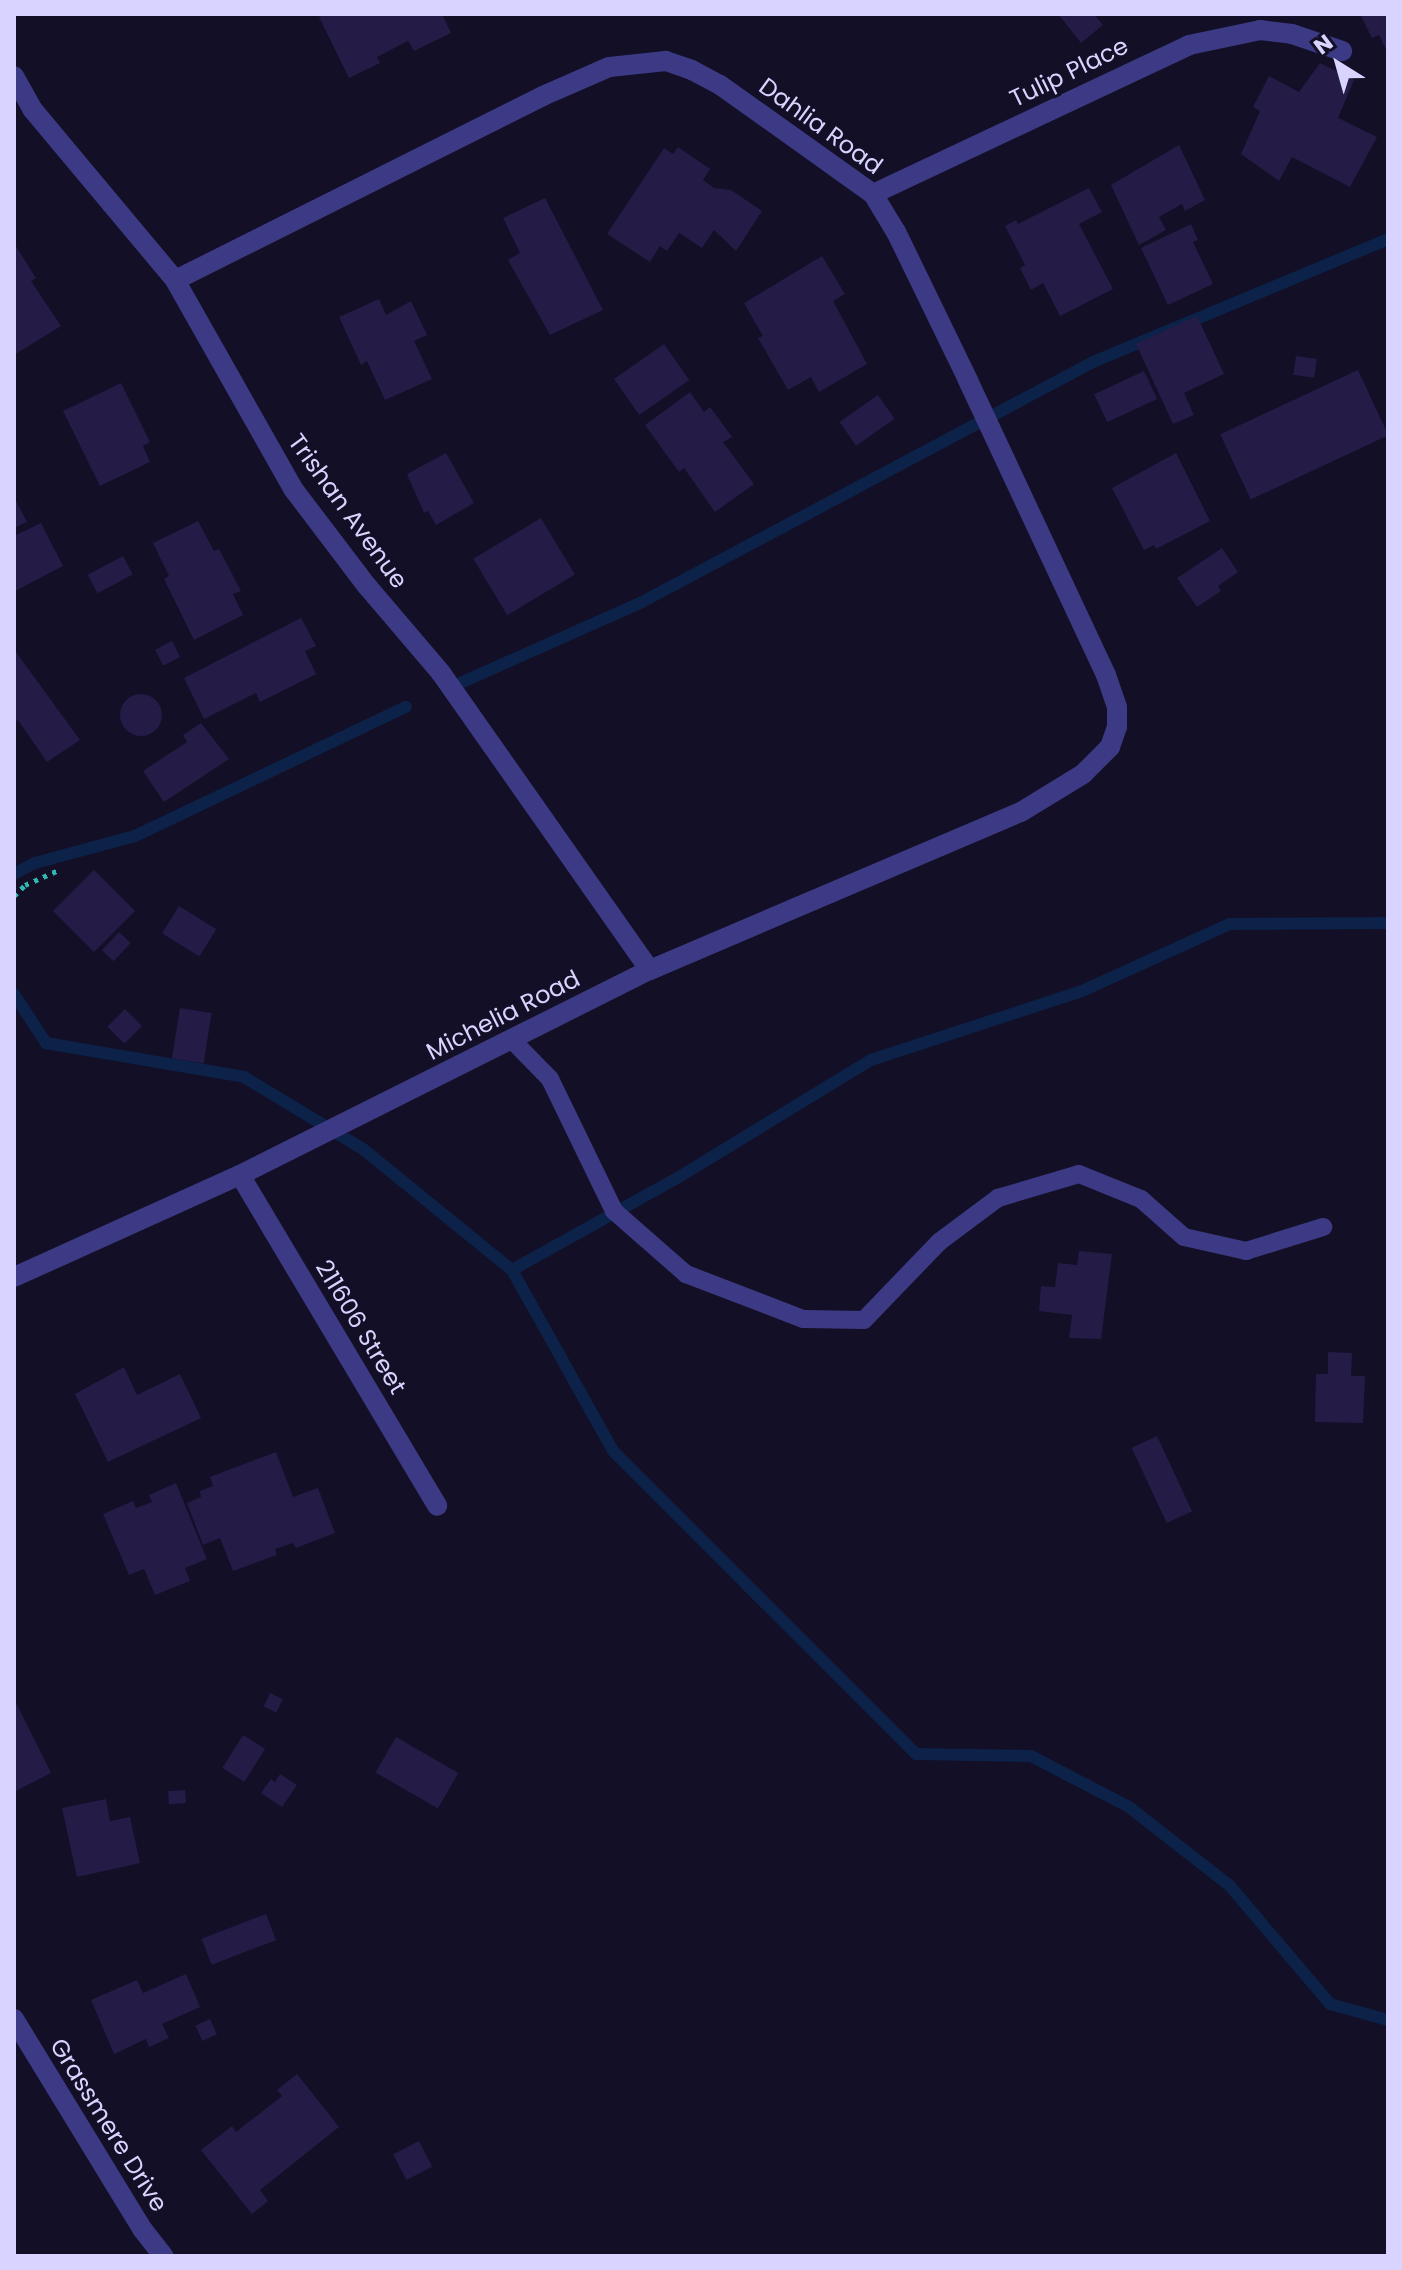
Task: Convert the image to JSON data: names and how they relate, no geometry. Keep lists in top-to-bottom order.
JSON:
{
  "streets": {
    "street": [
      "Tulip Place",
      "Dahlia Road",
      "Trishan Avenue",
      "Michelia Road",
      "211606 Street",
      "Grassmere Drive"
    ]
  },
  "crossings": [
    ["Tulip Place", "Dahlia Road"],
    ["Dahlia Road", "Trishan Avenue"],
    ["Dahlia Road", "Michelia Road"],
    ["Trishan Avenue", "Michelia Road"],
    ["Michelia Road", "211606 Street"]
  ],
  "north": "top left"
}
